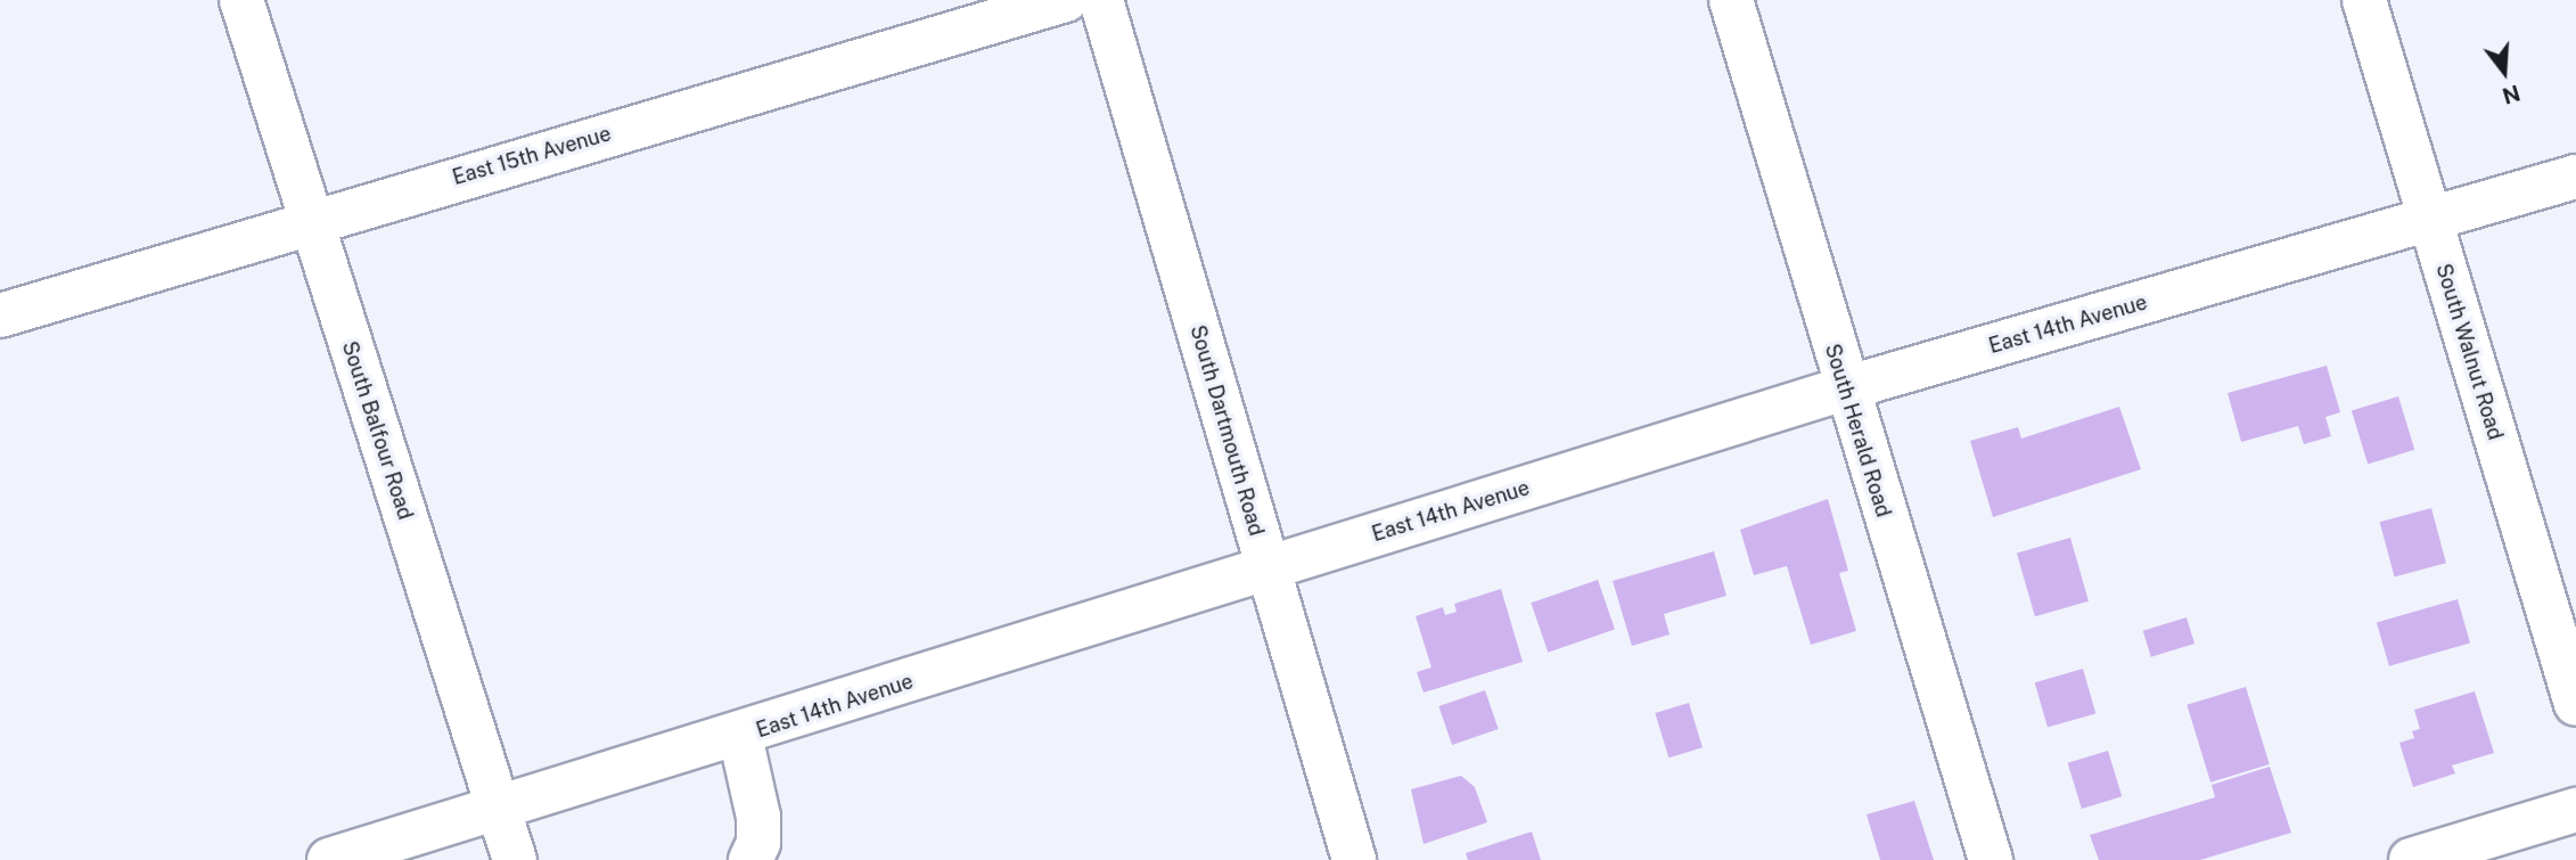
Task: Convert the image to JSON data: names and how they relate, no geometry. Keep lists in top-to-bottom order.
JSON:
{
  "streets": {
    "street": [
      "East 15th Avenue",
      "East 14th Avenue",
      "South Walnut Road",
      "South Balfour Road",
      "South Dartmouth Road",
      "South Herald Road"
    ]
  },
  "crossings": [
    ["East 15th Avenue", "South Balfour Road"],
    ["East 14th Avenue", "South Walnut Road"],
    ["East 14th Avenue", "South Balfour Road"],
    ["East 14th Avenue", "South Dartmouth Road"],
    ["East 14th Avenue", "South Herald Road"]
  ],
  "north": "bottom"
}
